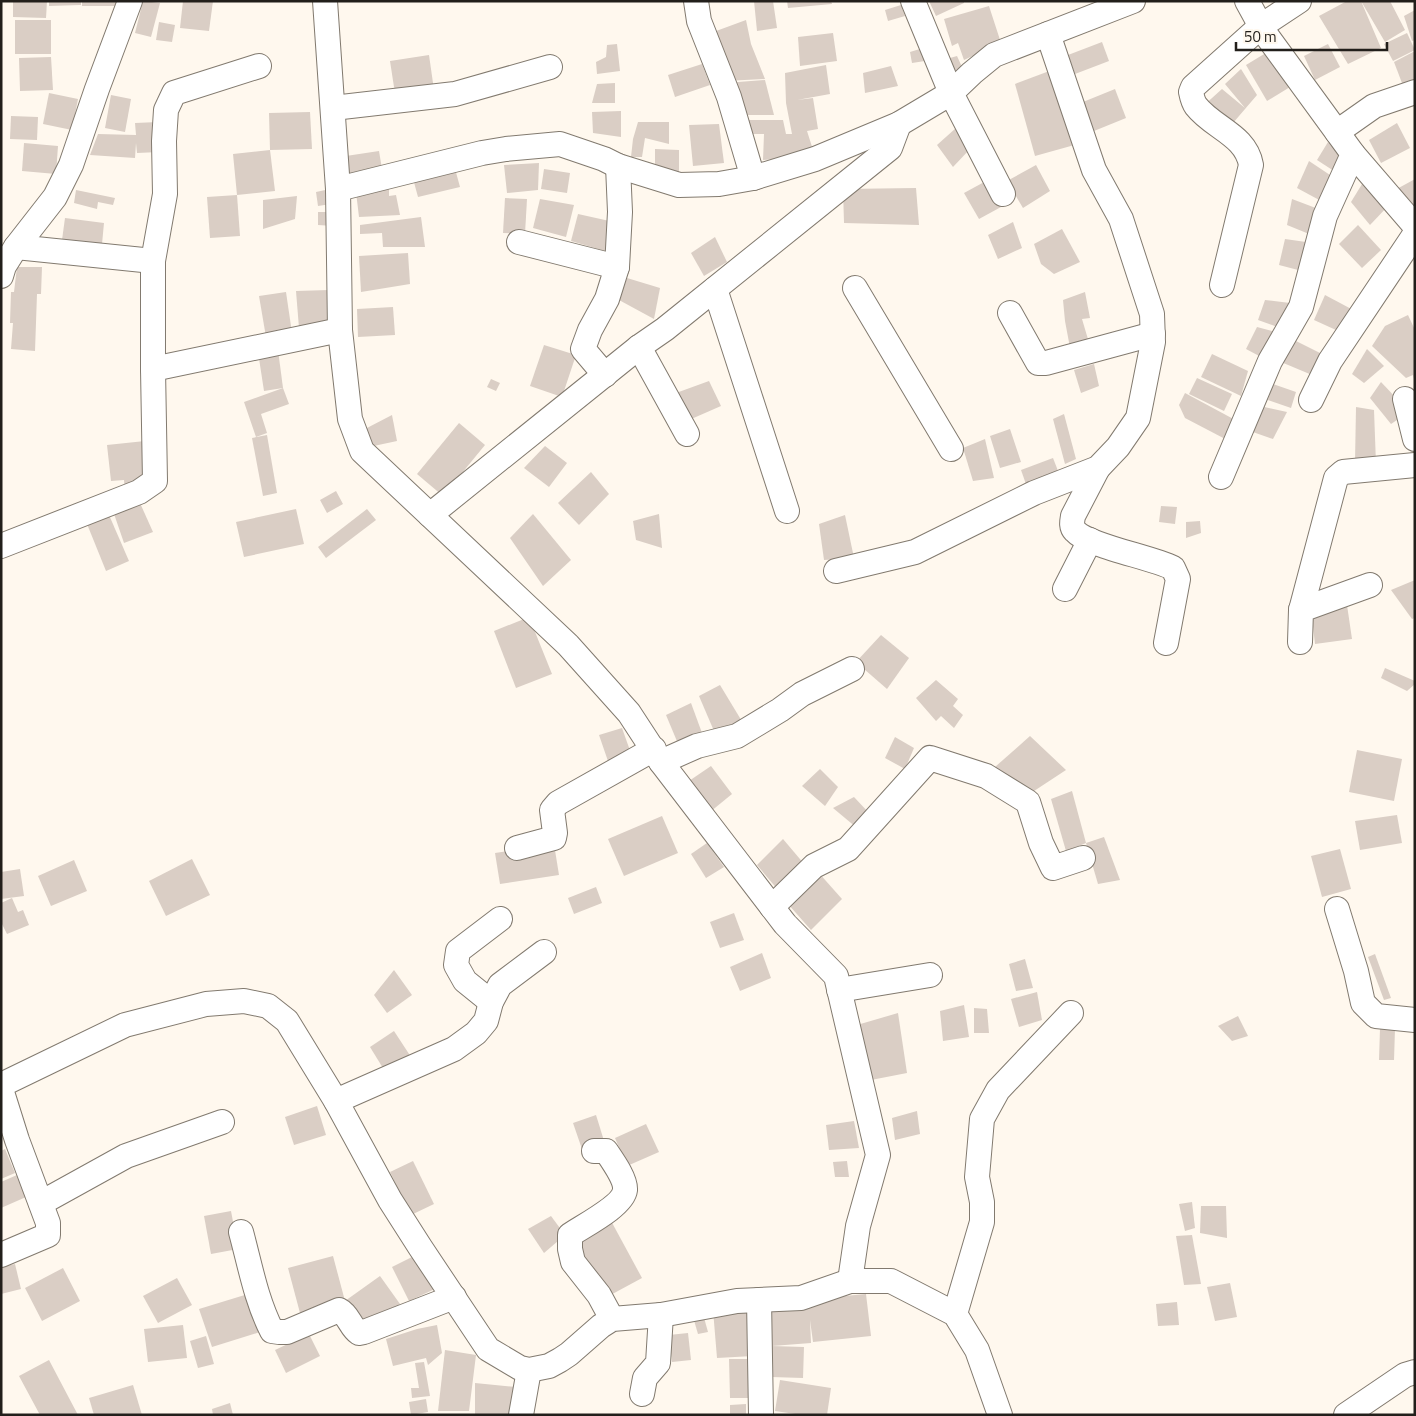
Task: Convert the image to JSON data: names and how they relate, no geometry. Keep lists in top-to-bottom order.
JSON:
{
  "scale_bar": "50 m"
}
